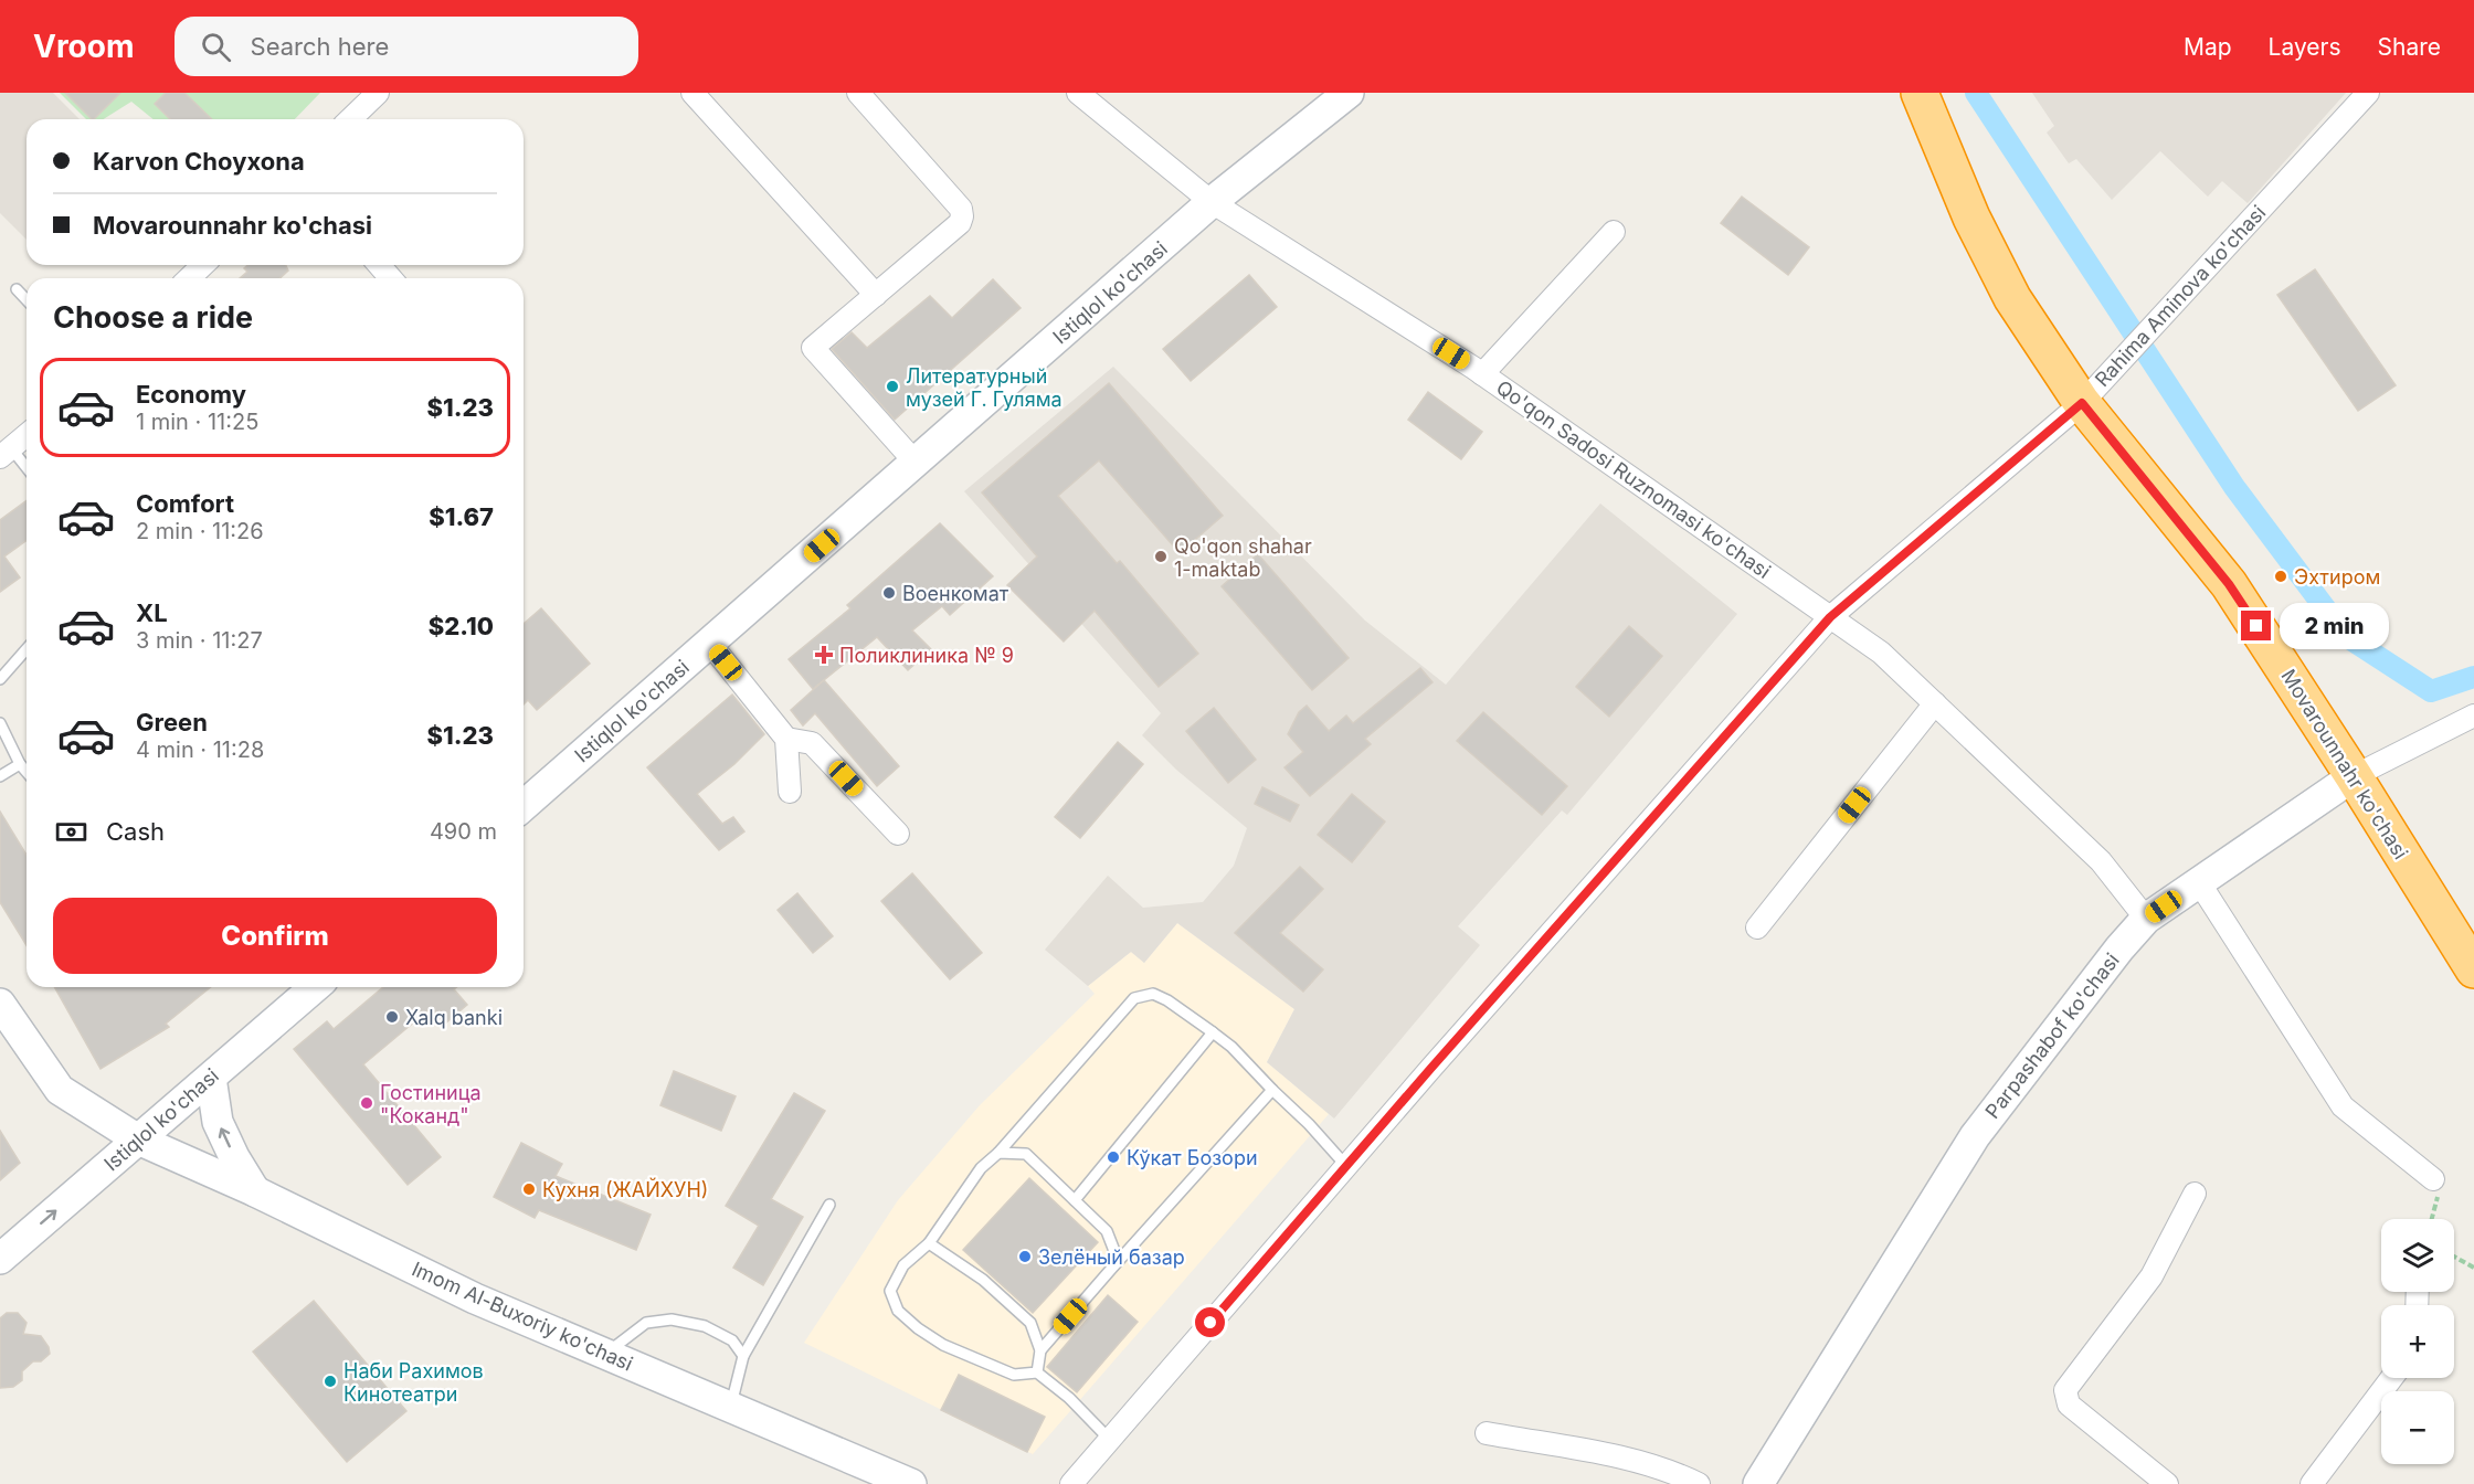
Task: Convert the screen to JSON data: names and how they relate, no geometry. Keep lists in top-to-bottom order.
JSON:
{
  "streets": {
    "highway": ["Movarounnahr ko'chasi"],
    "main road": ["Istiqlol ko'chasi", "Parpashabof ko'chasi", "Imom Al-Buxoriy ko'chasi"],
    "street": ["Rahima Aminova ko'chasi", "Qo'qon Sadosi Ruznomasi ko'chasi"]
  },
  "crossings": [
    ["Istiqlol ko'chasi", "Qo'qon Sadosi Ruznomasi ko'chasi"],
    ["Istiqlol ko'chasi", "Imom Al-Buxoriy ko'chasi"],
    ["Rahima Aminova ko'chasi", "Qo'qon Sadosi Ruznomasi ko'chasi"],
    ["Rahima Aminova ko'chasi", "Movarounnahr ko'chasi"],
    ["Qo'qon Sadosi Ruznomasi ko'chasi", "Parpashabof ko'chasi"],
    ["Movarounnahr ko'chasi", "Parpashabof ko'chasi"]
  ],
  "places": {
    "other": [
      "Литературный музей Г. Гуляма",
      "Qo'qon shahar 1-maktab",
      "Эхтиром",
      "Военкомат",
      "Xalq banki",
      "Гостиница \"Коканд\"",
      "Кўкат Бозори",
      "Кухня (ЖАЙХУН)",
      "Зелёный базар",
      "Наби Рахимов Кинотеатри"
    ],
    "health": ["Поликлиника № 9"]
  },
  "page": {
    "header": "Vroom",
    "search": "Search here",
    "nav": ["Map", "Layers", "Share"],
    "banner": ["Karvon Choyxona", "Movarounnahr ko'chasi"],
    "heading": "Choose a ride",
    "list": [
      {
        "name": "Economy",
        "note": "1 min · 11:25",
        "value": "$1.23"
      },
      {
        "name": "Comfort",
        "note": "2 min · 11:26",
        "value": "$1.67"
      },
      {
        "name": "XL",
        "note": "3 min · 11:27",
        "value": "$2.10"
      },
      {
        "name": "Green",
        "note": "4 min · 11:28",
        "value": "$1.23"
      }
    ],
    "bubble": "2 min",
    "pay": ["Cash", "490 m"],
    "buttons": "Confirm",
    "map_buttons": ["+", "−"]
  }
}
